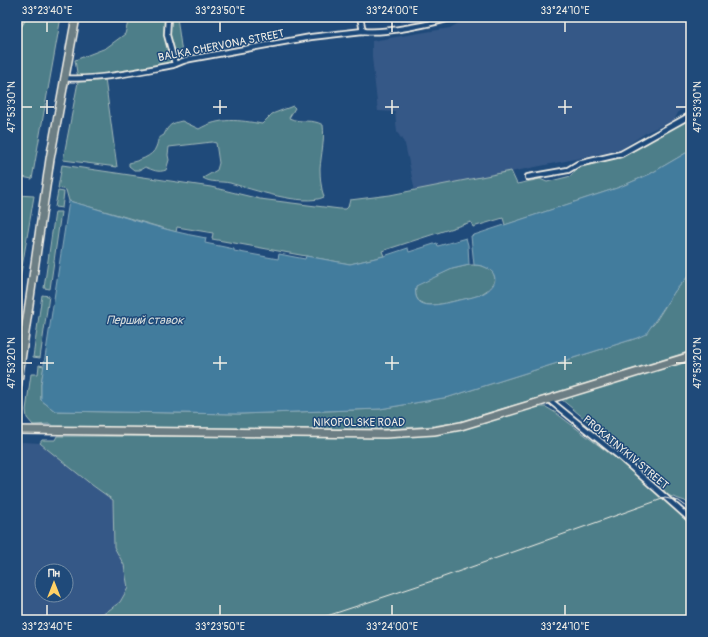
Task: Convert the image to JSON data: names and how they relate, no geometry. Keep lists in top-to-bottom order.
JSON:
{
  "streets": {
    "main road": ["NIKOPOLSKE ROAD"],
    "street": ["BALKA CHERVONA STREET", "PROKATNYKIV STREET"]
  },
  "crossings": [
    ["NIKOPOLSKE ROAD", "PROKATNYKIV STREET"]
  ],
  "water": ["Перший ставок"],
  "north": "top",
  "coordinates": [
    "33°23'40\"E",
    "33°23'50\"E",
    "33°24'00\"E",
    "33°24'10\"E",
    "47°53'30\"N",
    "47°53'20\"N"
  ]
}
